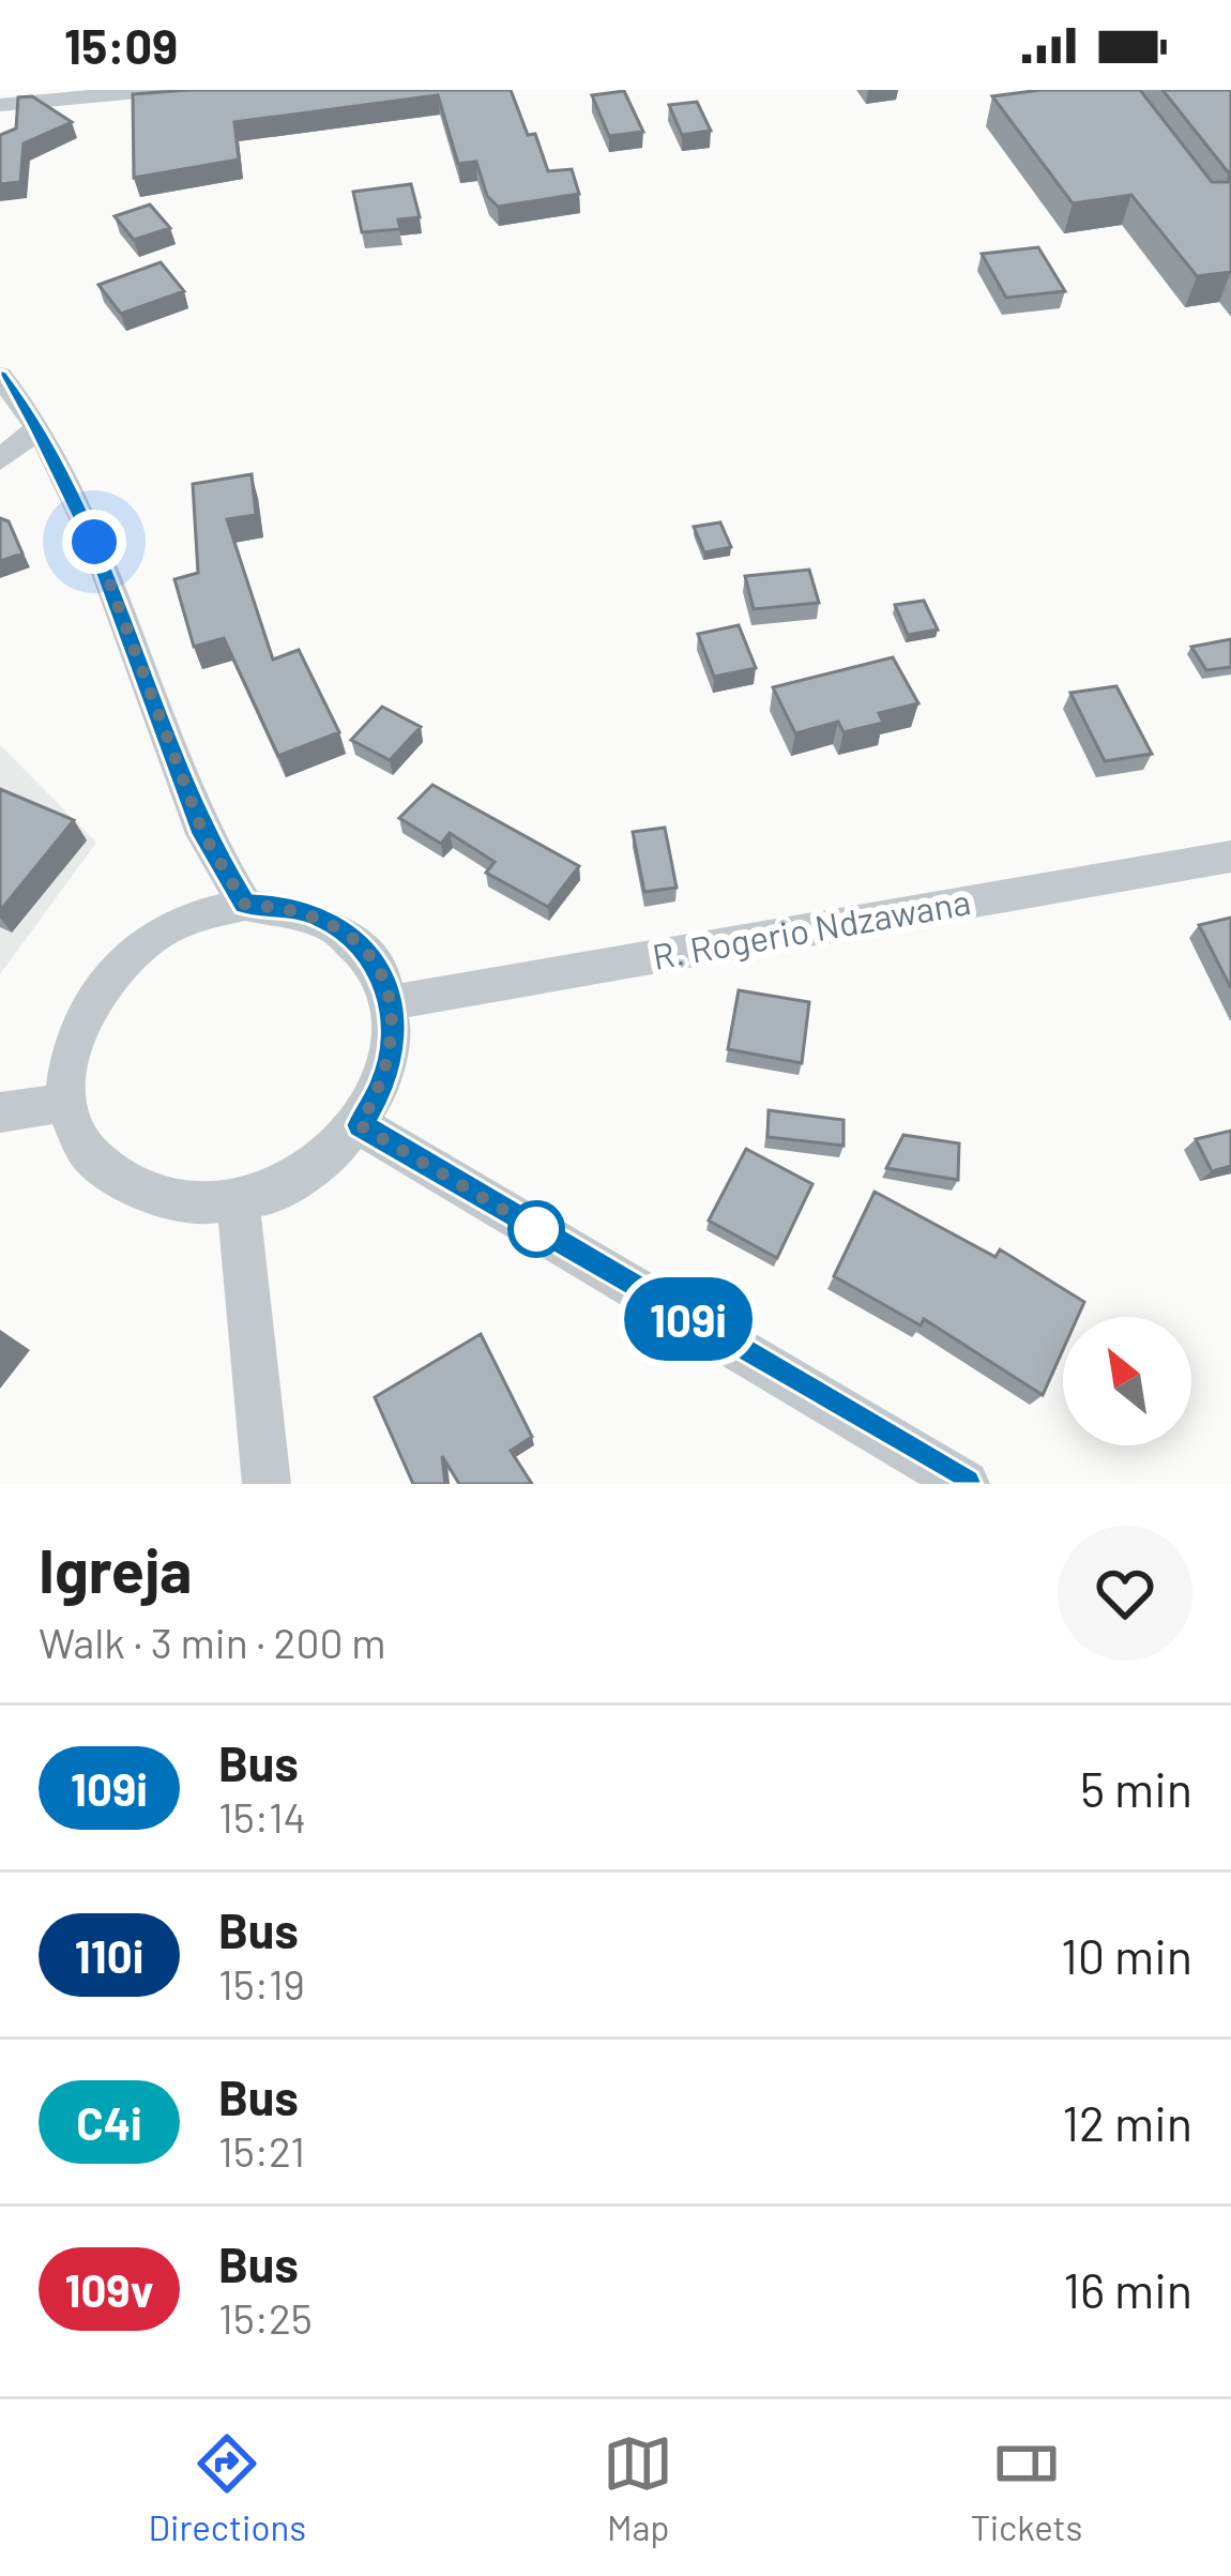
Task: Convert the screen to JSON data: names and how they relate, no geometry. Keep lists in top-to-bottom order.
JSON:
{
  "streets": {
    "street": ["R. Rogerio Ndzawana"]
  },
  "lines": ["bus line 109i"],
  "north": "top left",
  "page": {
    "status": "15:09",
    "on_map": "109i",
    "heading": ["Igreja", "Walk · 3 min · 200 m"],
    "list": [
      {
        "mark": "109i",
        "name": "Bus",
        "note": "15:14",
        "value": "5 min"
      },
      {
        "mark": "110i",
        "name": "Bus",
        "note": "15:19",
        "value": "10 min"
      },
      {
        "mark": "C4i",
        "name": "Bus",
        "note": "15:21",
        "value": "12 min"
      },
      {
        "mark": "109v",
        "name": "Bus",
        "note": "15:25",
        "value": "16 min"
      }
    ],
    "tabs": ["Directions", "Map", "Tickets"]
  }
}
